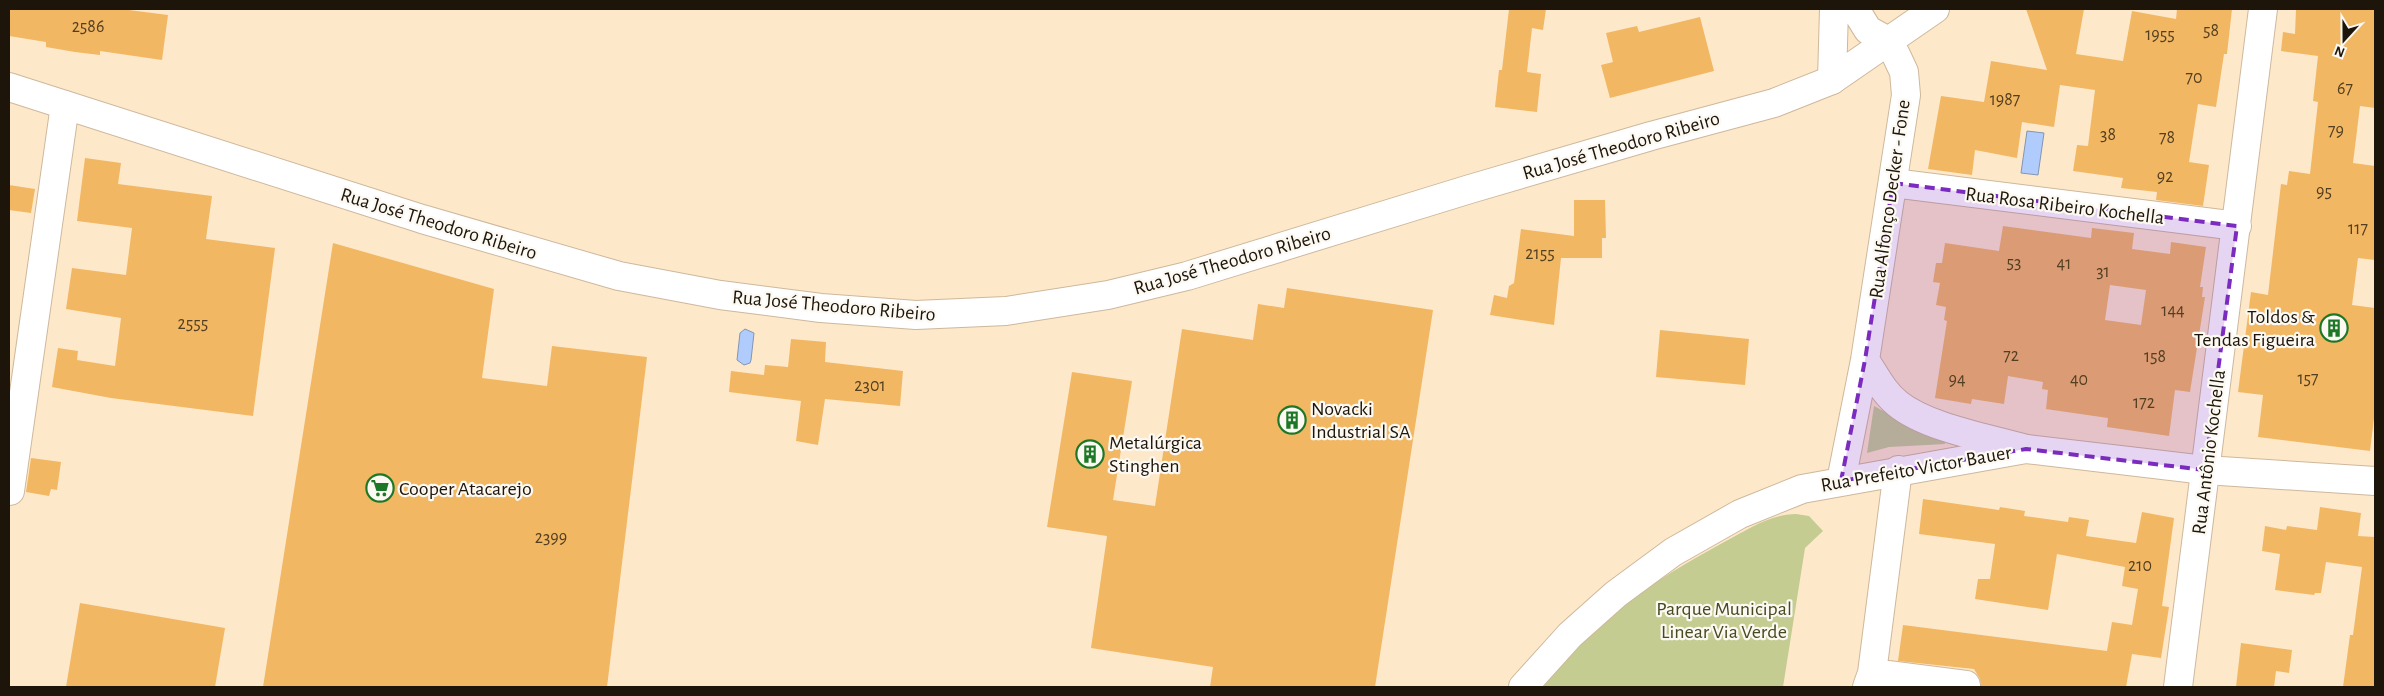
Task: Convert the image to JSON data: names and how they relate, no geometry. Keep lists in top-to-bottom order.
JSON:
{
  "streets": {
    "main road": [
      "Rua José Theodoro Ribeiro",
      "Rua Alfonço Decker - Fone",
      "Rua Rosa Ribeiro Kochella",
      "Rua Antônio Kochella",
      "Rua Prefeito Victor Bauer"
    ]
  },
  "crossings": [
    ["Rua José Theodoro Ribeiro", "Rua Alfonço Decker - Fone"],
    ["Rua Alfonço Decker - Fone", "Rua Rosa Ribeiro Kochella"],
    ["Rua Alfonço Decker - Fone", "Rua Prefeito Victor Bauer"],
    ["Rua Rosa Ribeiro Kochella", "Rua Antônio Kochella"],
    ["Rua Antônio Kochella", "Rua Prefeito Victor Bauer"]
  ],
  "parks": ["Parque Municipal Linear Via Verde"],
  "places": {
    "building": ["Toldos & Tendas Figueira", "Novacki Industrial SA", "Metalúrgica Stinghen"],
    "supermarket": ["Cooper Atacarejo"]
  },
  "house_numbers": [
    "2586",
    "58",
    "1955",
    "70",
    "67",
    "1987",
    "79",
    "38",
    "78",
    "92",
    "95",
    "117",
    "2155",
    "53",
    "41",
    "31",
    "144",
    "2555",
    "72",
    "158",
    "157",
    "94",
    "40",
    "2301",
    "172",
    "2399",
    "210"
  ],
  "north": "bottom"
}
